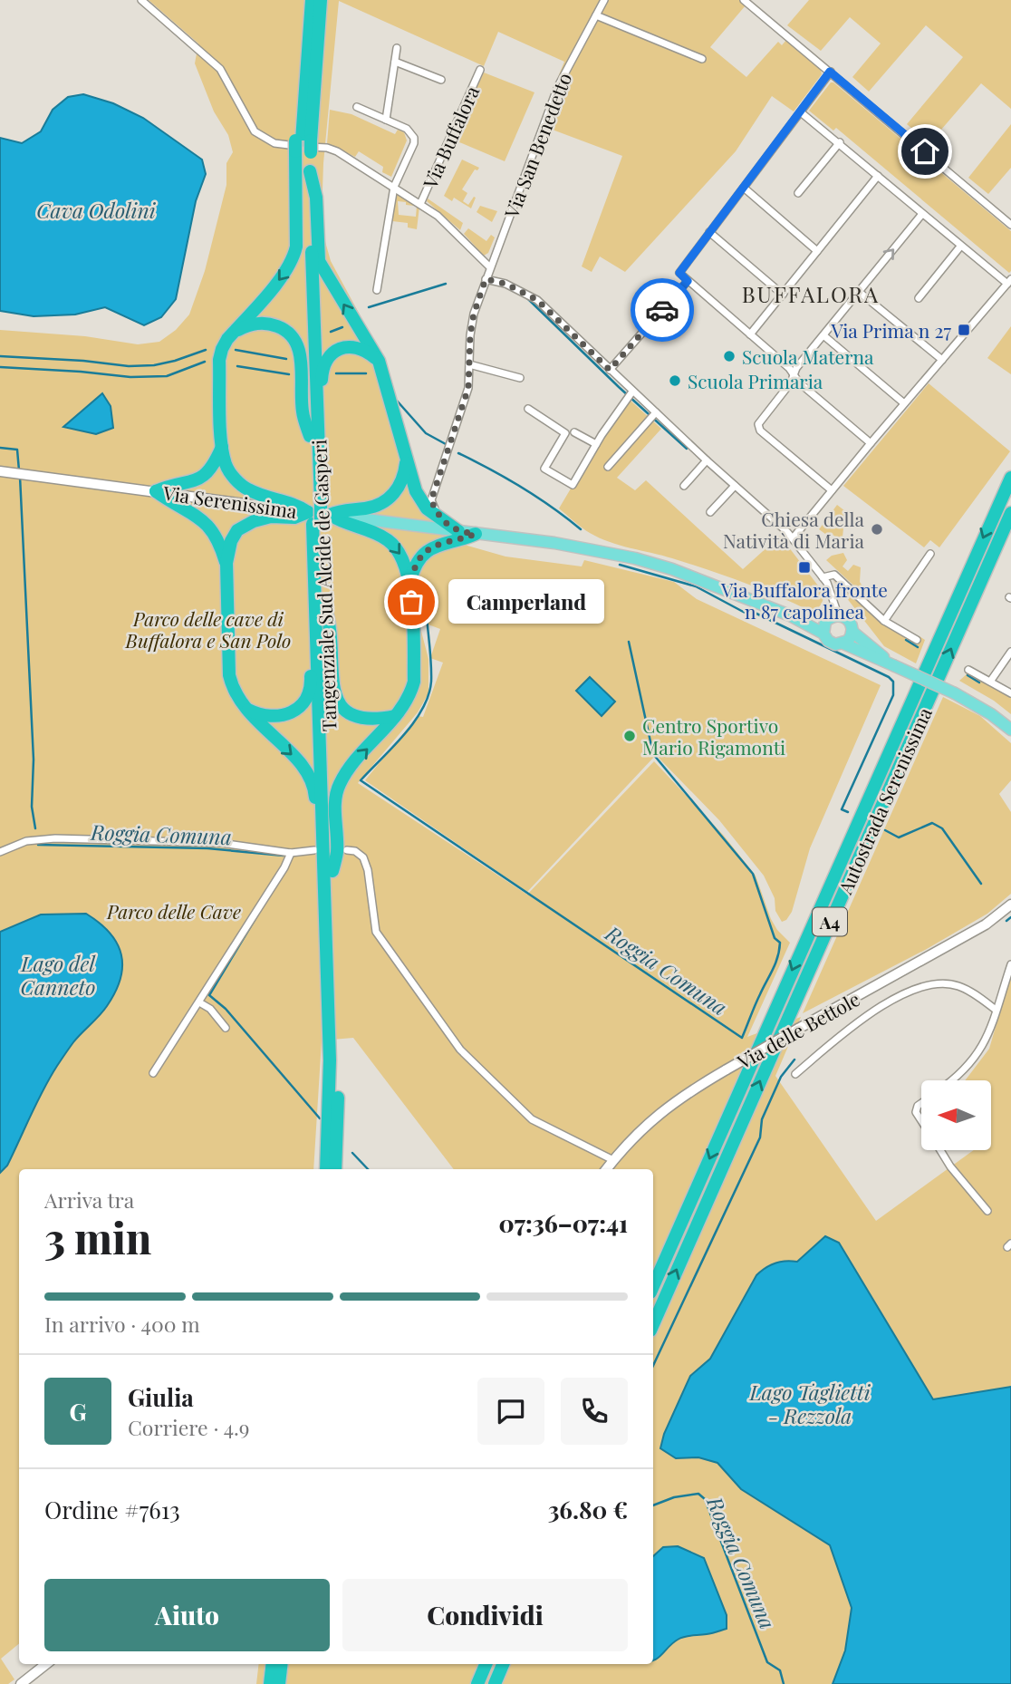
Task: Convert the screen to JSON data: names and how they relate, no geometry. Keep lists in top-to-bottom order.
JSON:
{
  "streets": {
    "highway": ["Tangenziale Sud Alcide de Gasperi", "Autostrada Serenissima", "A4"],
    "main road": ["Via Serenissima", "Via delle Bettole"],
    "street": ["Via Buffalora", "Via San Benedetto"]
  },
  "crossings": [
    ["Via Buffalora", "Via San Benedetto"],
    ["Via Serenissima", "Tangenziale Sud Alcide de Gasperi"]
  ],
  "districts": ["BUFFALORA"],
  "water": [
    "Cava Odolini",
    "Roggia Comuna",
    "Lago del Canneto",
    "Lago Taglietti - Rezzola"
  ],
  "parks": ["Parco delle cave di Buffalora e San Polo", "Parco delle Cave"],
  "places": {
    "transit": ["Via Prima n 27", "Via Buffalora fronte n 87 capolinea"],
    "other": [
      "Scuola Materna",
      "Scuola Primaria",
      "Chiesa della Natività di Maria",
      "Camperland",
      "Centro Sportivo Mario Rigamonti"
    ]
  },
  "north": "left",
  "page": {
    "bubble": "Camperland",
    "heading": ["3 min", "Arriva tra", "07:36–07:41"],
    "panel": [
      "Giulia",
      "Corriere · 4.9",
      "Ordine #7613",
      "36.80 €"
    ],
    "bar": "In arrivo · 400 m",
    "round": "G",
    "buttons": ["Aiuto", "Condividi"]
  }
}
